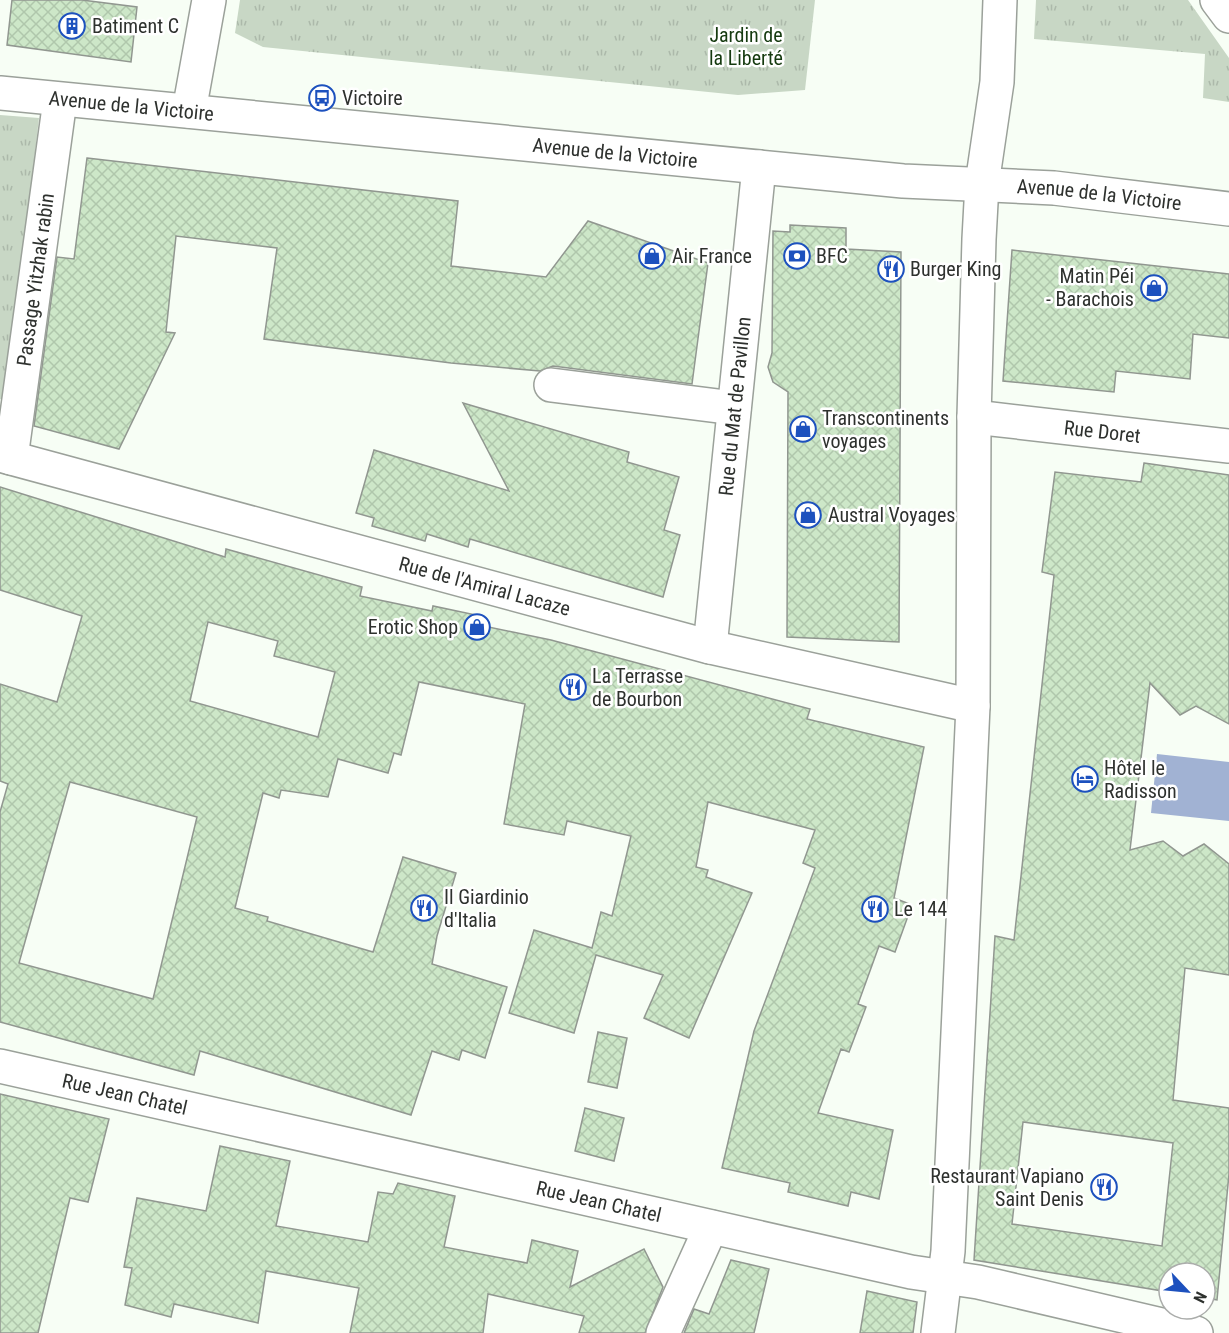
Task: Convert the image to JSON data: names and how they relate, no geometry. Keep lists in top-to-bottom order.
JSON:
{
  "streets": {
    "street": [
      "Avenue de la Victoire",
      "Passage Yitzhak rabin",
      "Rue du Mat de Pavillon",
      "Rue Doret",
      "Rue de l'Amiral Lacaze",
      "Rue Jean Chatel"
    ]
  },
  "crossings": [
    ["Avenue de la Victoire", "Passage Yitzhak rabin"],
    ["Avenue de la Victoire", "Rue du Mat de Pavillon"],
    ["Passage Yitzhak rabin", "Rue de l'Amiral Lacaze"],
    ["Rue du Mat de Pavillon", "Rue de l'Amiral Lacaze"]
  ],
  "parks": ["Jardin de la Liberté"],
  "places": {
    "building": ["Batiment C"],
    "bus stop": ["Victoire"],
    "shop": [
      "Air France",
      "Matin Péi - Barachois",
      "Transcontinents voyages",
      "Austral Voyages",
      "Erotic Shop"
    ],
    "bank": ["BFC"],
    "restaurant": [
      "Burger King",
      "La Terrasse de Bourbon",
      "Il Giardinio d'Italia",
      "Le 144",
      "Restaurant Vapiano Saint Denis"
    ],
    "hotel": ["Hôtel le Radisson"]
  },
  "north": "bottom right"
}
